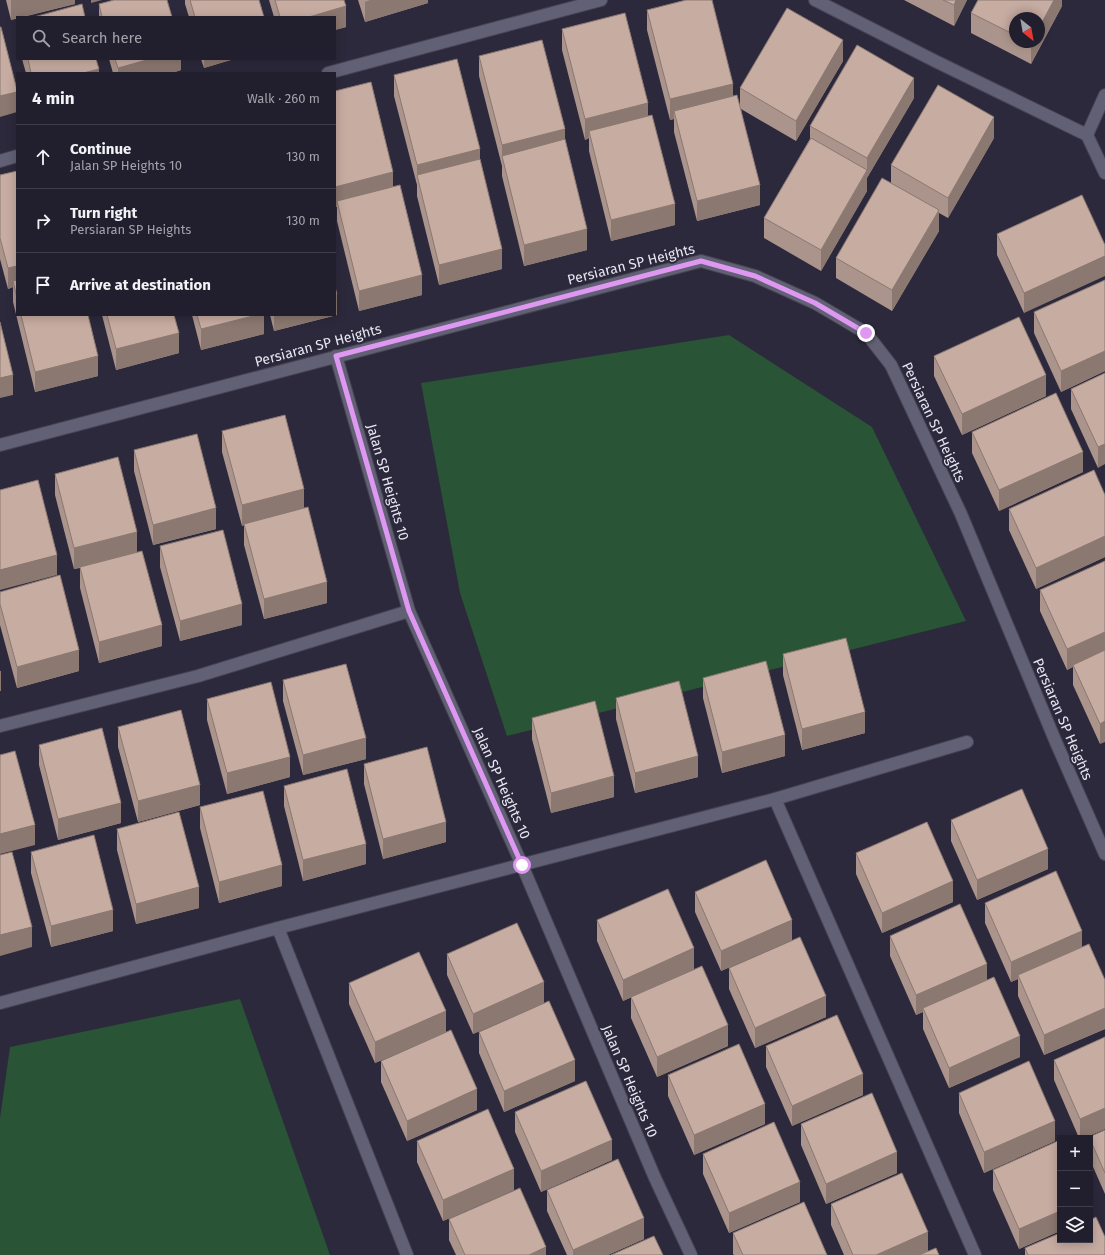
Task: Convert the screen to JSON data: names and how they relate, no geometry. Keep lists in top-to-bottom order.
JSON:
{
  "streets": {
    "street": ["Persiaran SP Heights", "Jalan SP Heights 10"]
  },
  "crossings": [
    ["Persiaran SP Heights", "Jalan SP Heights 10"]
  ],
  "north": "bottom right",
  "page": {
    "search": "Search here",
    "heading": ["4 min", "Walk · 260 m"],
    "list": [
      ["Continue", "Jalan SP Heights 10", "130 m"],
      ["Turn right", "Persiaran SP Heights", "130 m"],
      "Arrive at destination"
    ],
    "map_buttons": ["+", "−"]
  }
}
